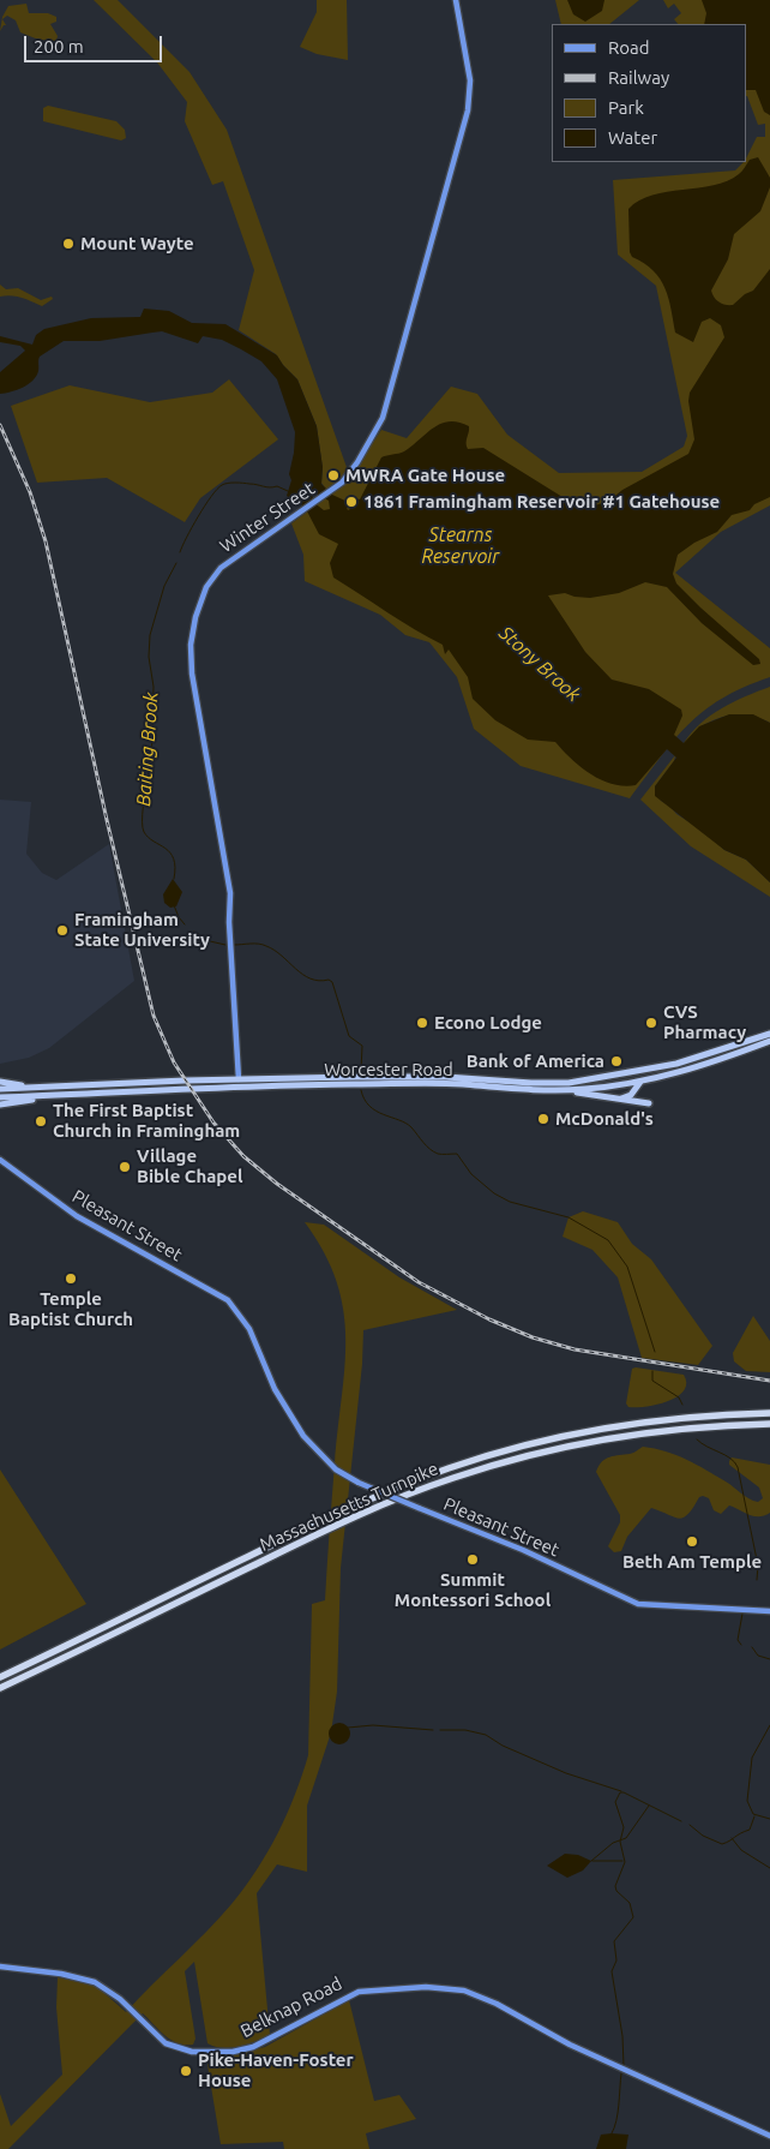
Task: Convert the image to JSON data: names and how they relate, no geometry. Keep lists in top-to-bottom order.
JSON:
{
  "streets": {
    "highway": ["Worcester Road", "Massachusetts Turnpike"],
    "main road": ["Winter Street", "Pleasant Street", "Belknap Road"]
  },
  "crossings": [
    ["Winter Street", "Worcester Road"]
  ],
  "water": ["Stearns Reservoir", "Stony Brook", "Baiting Brook"],
  "places": [
    "Mount Wayte",
    "MWRA Gate House",
    "1861 Framingham Reservoir #1 Gatehouse",
    "Framingham State University",
    "Econo Lodge",
    "CVS Pharmacy",
    "Bank of America",
    "McDonald's",
    "The First Baptist Church in Framingham",
    "Village Bible Chapel",
    "Temple Baptist Church",
    "Beth Am Temple",
    "Summit Montessori School",
    "Pike-Haven-Foster House"
  ],
  "legend": [
    "Road",
    "Railway",
    "Park",
    "Water"
  ],
  "scale_bar": "200 m"
}
